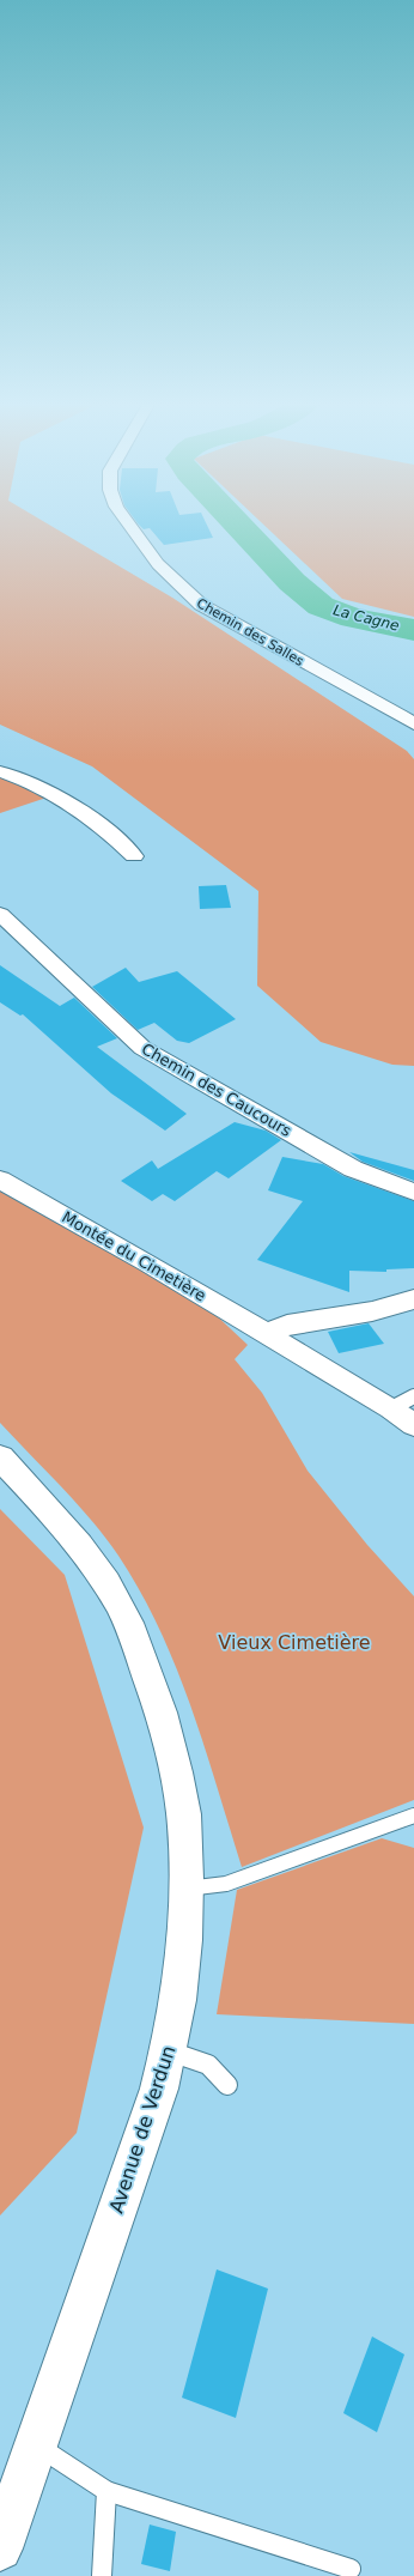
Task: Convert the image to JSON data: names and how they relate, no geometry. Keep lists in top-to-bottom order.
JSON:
{
  "streets": {
    "main road": ["Avenue de Verdun"],
    "street": ["Chemin des Salles", "Chemin des Caucours", "Montée du Cimetière"]
  },
  "water": ["La Cagne"],
  "parks": ["Vieux Cimetière"]
}
